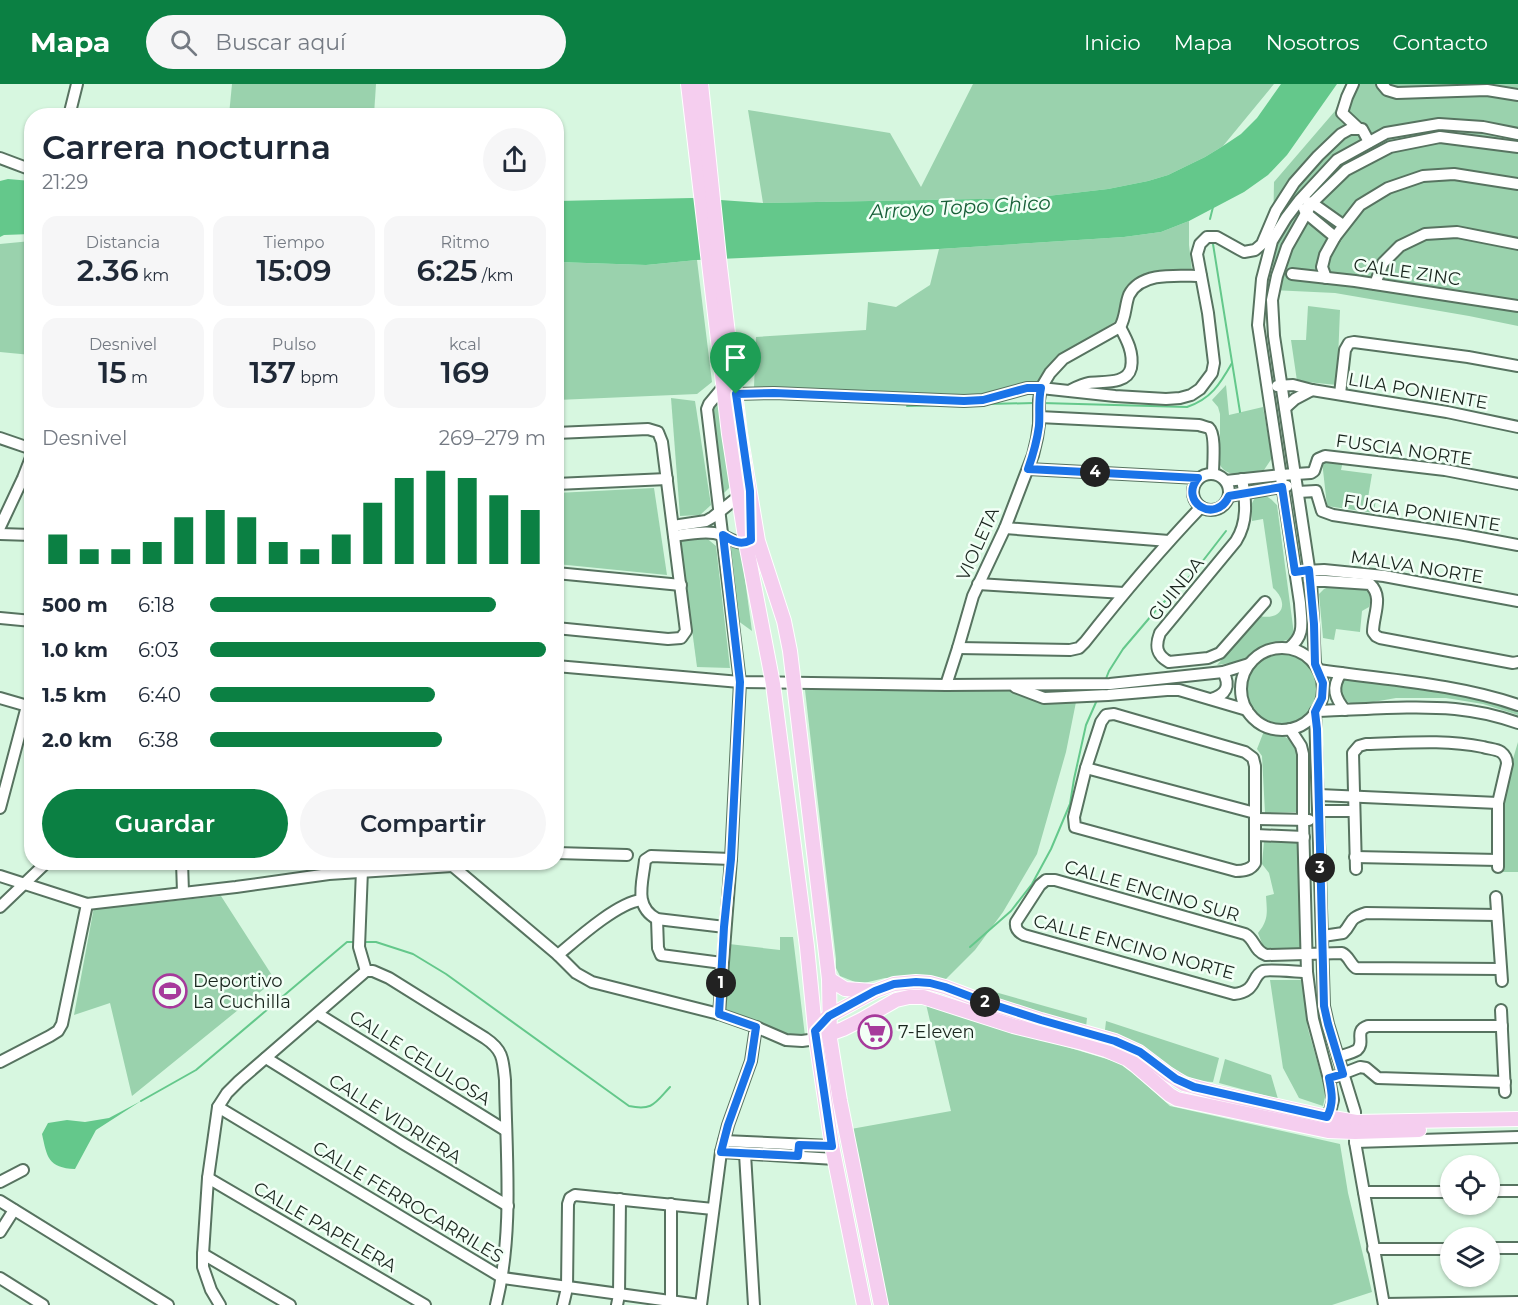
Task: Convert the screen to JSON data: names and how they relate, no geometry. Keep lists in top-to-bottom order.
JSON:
{
  "streets": {
    "street": [
      "CALLE ZINC",
      "LILA PONIENTE",
      "FUSCIA NORTE",
      "FUCIA PONIENTE",
      "VIOLETA",
      "MALVA NORTE",
      "GUINDA",
      "CALLE ENCINO SUR",
      "CALLE ENCINO NORTE",
      "CALLE CELULOSA",
      "CALLE VIDRIERA",
      "CALLE FERROCARRILES",
      "CALLE PAPELERA"
    ]
  },
  "crossings": [
    ["FUSCIA NORTE", "FUCIA PONIENTE"],
    ["CALLE ENCINO SUR", "CALLE ENCINO NORTE"]
  ],
  "water": ["Arroyo Topo Chico"],
  "places": {
    "sports": ["Deportivo La Cuchilla"],
    "supermarket": ["7-Eleven"]
  },
  "page": {
    "header": "Mapa",
    "search": "Buscar aquí",
    "nav": [
      "Inicio",
      "Mapa",
      "Nosotros",
      "Contacto"
    ],
    "heading": ["Carrera nocturna", "21:29"],
    "stats": [
      ["Distancia", "2.36 km"],
      ["Tiempo", "15:09"],
      ["Ritmo", "6:25 /km"],
      ["Desnivel", "15 m"],
      ["Pulso", "137 bpm"],
      ["kcal", "169"]
    ],
    "chart": ["Desnivel", "269–279 m"],
    "pins": [
      "4",
      "3",
      "1",
      "2"
    ],
    "list": [
      {
        "name": "500 m",
        "note": "6:18"
      },
      {
        "name": "1.0 km",
        "note": "6:03"
      },
      {
        "name": "1.5 km",
        "note": "6:40"
      },
      {
        "name": "2.0 km",
        "note": "6:38"
      }
    ],
    "buttons": ["Guardar", "Compartir"]
  }
}
